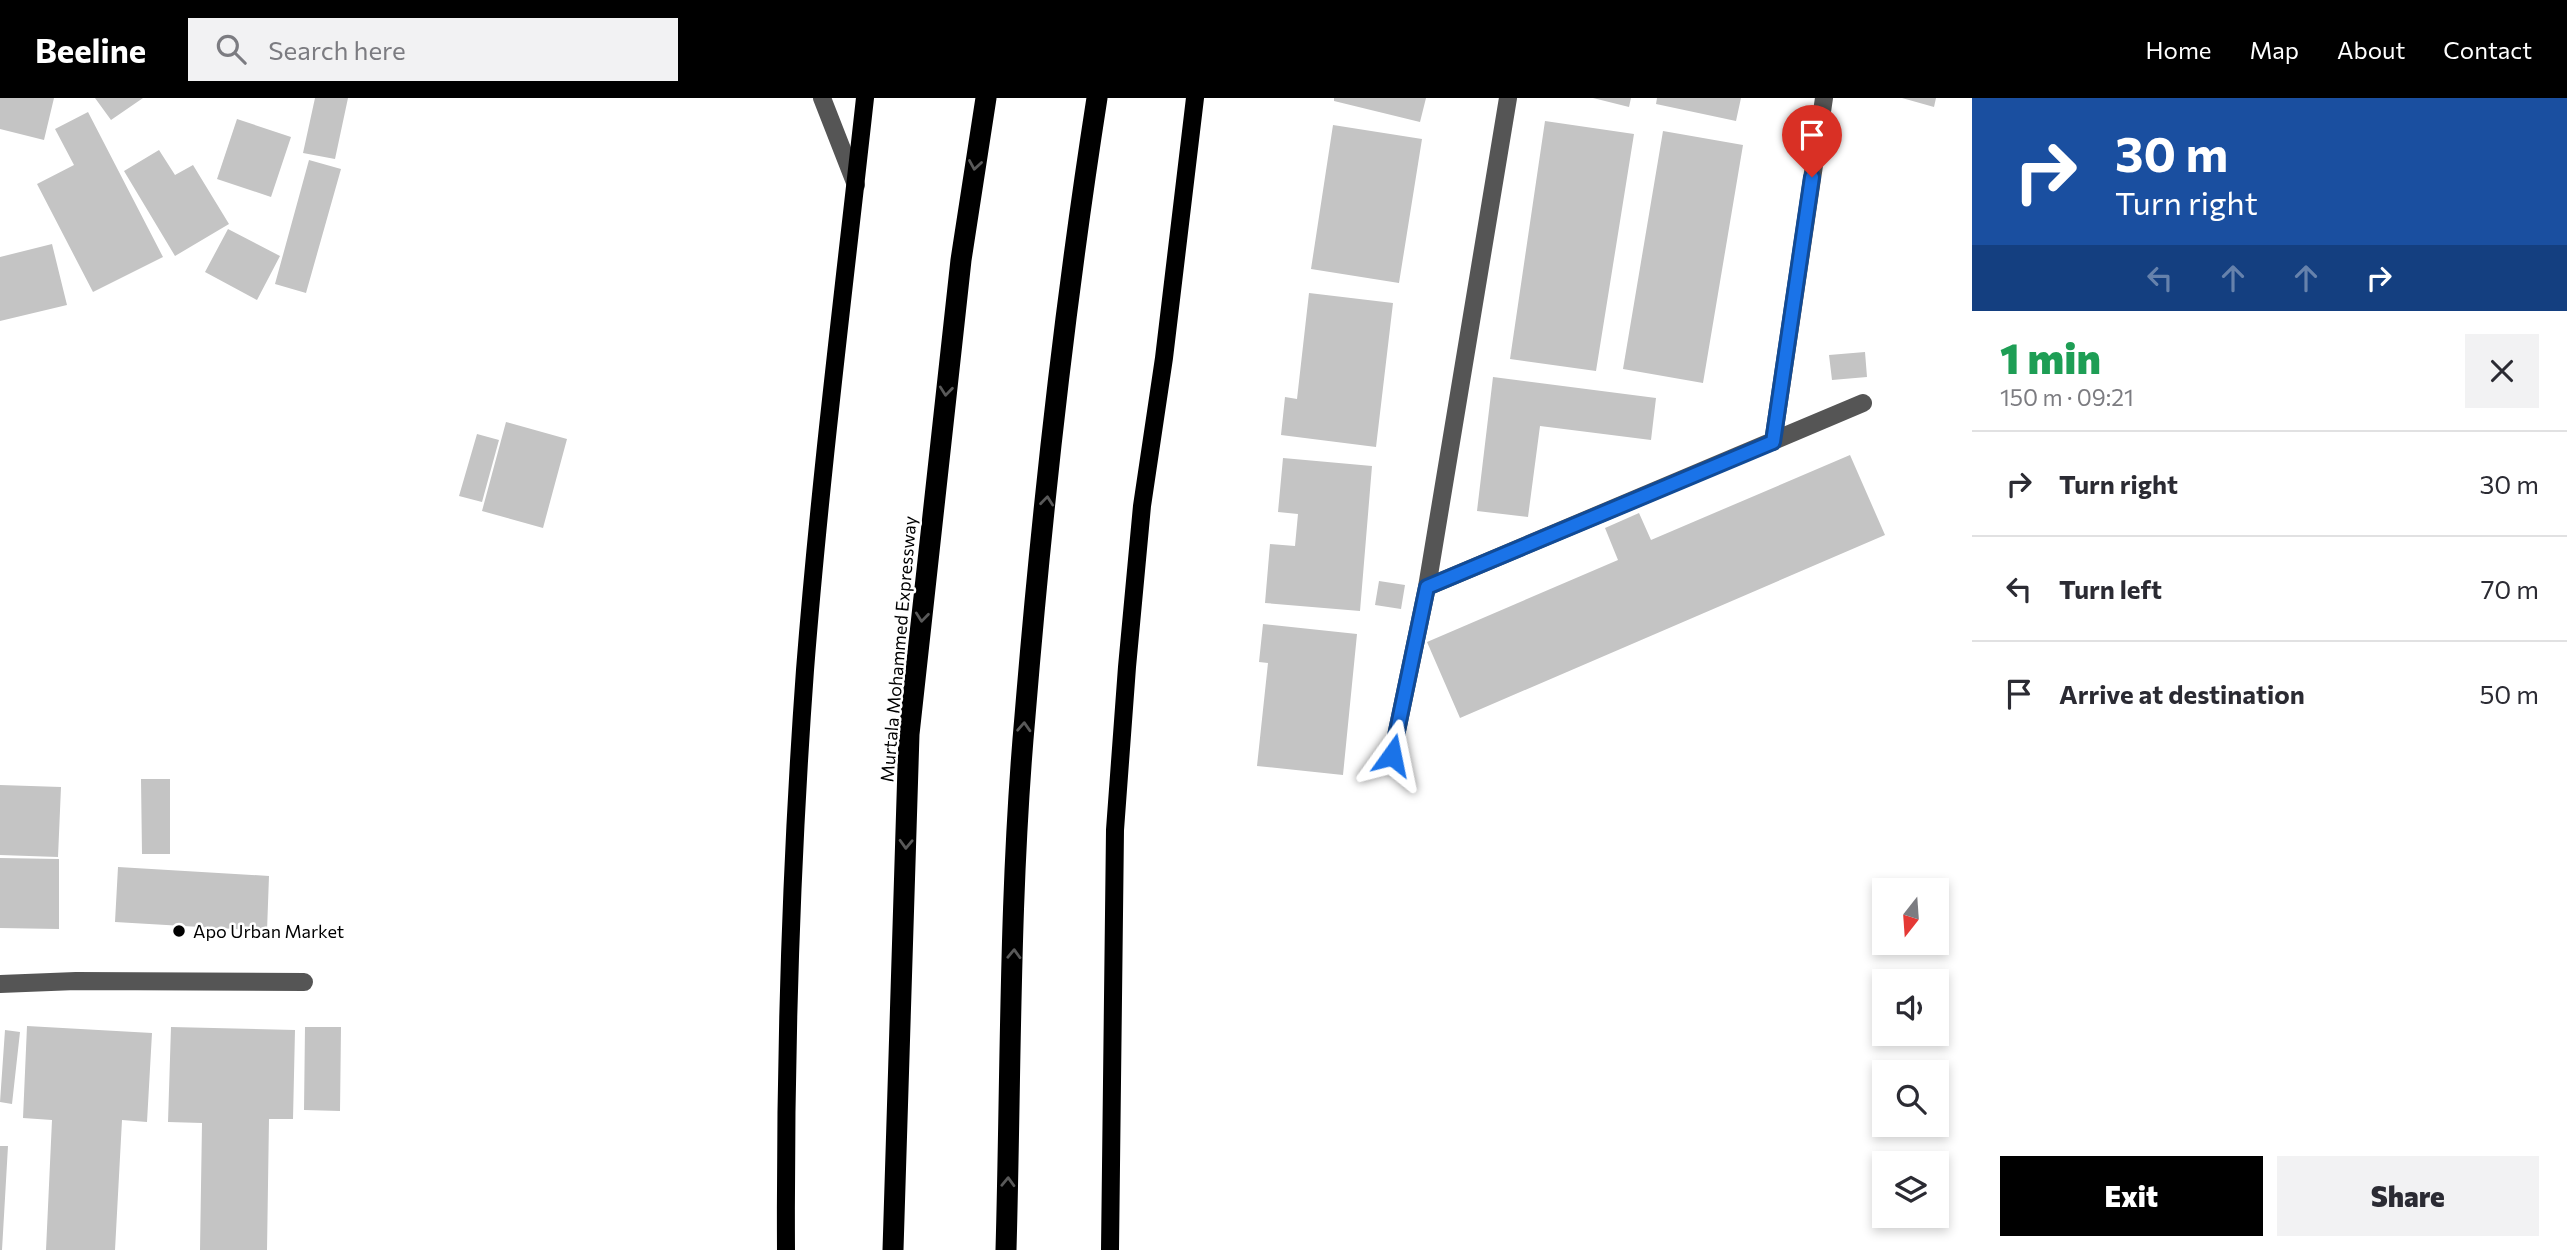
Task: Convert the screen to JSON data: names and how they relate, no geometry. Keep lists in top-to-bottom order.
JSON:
{
  "streets": {
    "highway": ["Murtala Mohammed Expressway"]
  },
  "places": ["Apo Urban Market"],
  "north": "bottom",
  "page": {
    "header": "Beeline",
    "search": "Search here",
    "nav": [
      "Home",
      "Map",
      "About",
      "Contact"
    ],
    "turn": ["30 m", "Turn right"],
    "heading": ["1 min", "150 m · 09:21"],
    "list": [
      {
        "name": "Turn right",
        "value": "30 m"
      },
      {
        "name": "Turn left",
        "value": "70 m"
      },
      {
        "name": "Arrive at destination",
        "value": "50 m"
      }
    ],
    "buttons": ["Exit", "Share"]
  }
}
